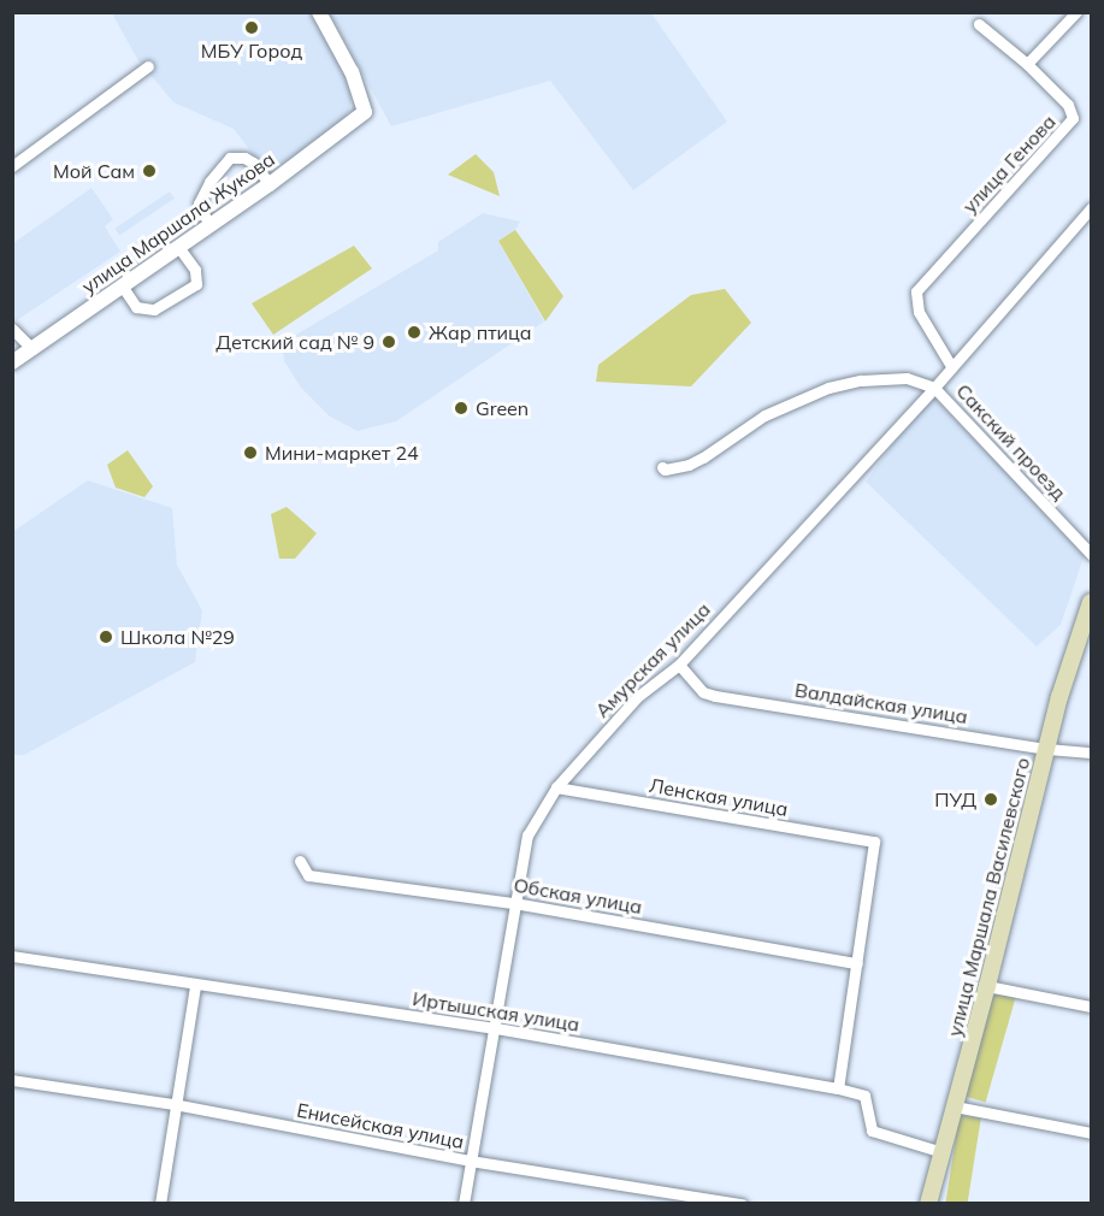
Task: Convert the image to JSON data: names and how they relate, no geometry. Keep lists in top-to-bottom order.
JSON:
{
  "streets": {
    "main road": ["улица Маршала Василевского"],
    "street": [
      "улица Генова",
      "улица Маршала Жукова",
      "Сакский проезд",
      "Амурская улица",
      "Валдайская улица",
      "Ленская улица",
      "Обская улица",
      "Иртышская улица",
      "Енисейская улица"
    ]
  },
  "crossings": [
    ["улица Генова", "Сакский проезд"],
    ["Сакский проезд", "Амурская улица"],
    ["Амурская улица", "Валдайская улица"],
    ["Амурская улица", "Ленская улица"],
    ["Амурская улица", "Обская улица"],
    ["Амурская улица", "Иртышская улица"],
    ["Амурская улица", "Енисейская улица"],
    ["Валдайская улица", "улица Маршала Василевского"],
    ["Ленская улица", "Обская улица"],
    ["улица Маршала Василевского", "Иртышская улица"]
  ],
  "places": [
    "МБУ Город",
    "Мой Сам",
    "Жар птица",
    "Детский сад № 9",
    "Green",
    "Мини-маркет 24",
    "Школа №29",
    "ПУД"
  ]
}
